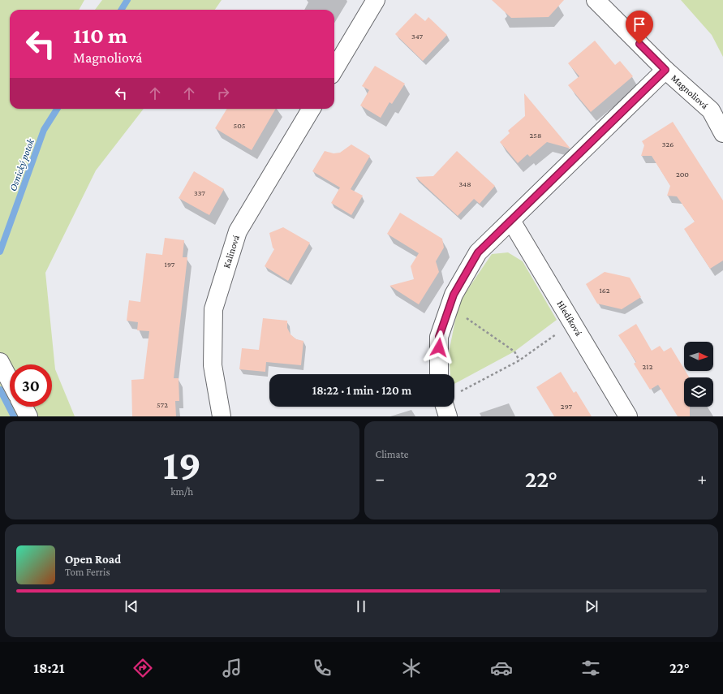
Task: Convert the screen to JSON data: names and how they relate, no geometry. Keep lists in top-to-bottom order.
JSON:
{
  "streets": {
    "street": ["Magnoliová", "Kalinová", "Hledíková"]
  },
  "water": ["Osnický potok"],
  "house_numbers": [
    "347",
    "505",
    "258",
    "326",
    "200",
    "348",
    "337",
    "197",
    "162",
    "212",
    "572",
    "297"
  ],
  "north": "right",
  "page": {
    "turn": ["110 m", "Magnoliová"],
    "limit": "30",
    "trip": "18:22 · 1 min · 120 m",
    "tile": [
      ["19", "km/h"],
      "Climate"
    ],
    "heat": ["−", "22°", "+"],
    "song": ["Open Road", "Tom Ferris"],
    "tabs": ["18:21", "22°"]
  }
}
